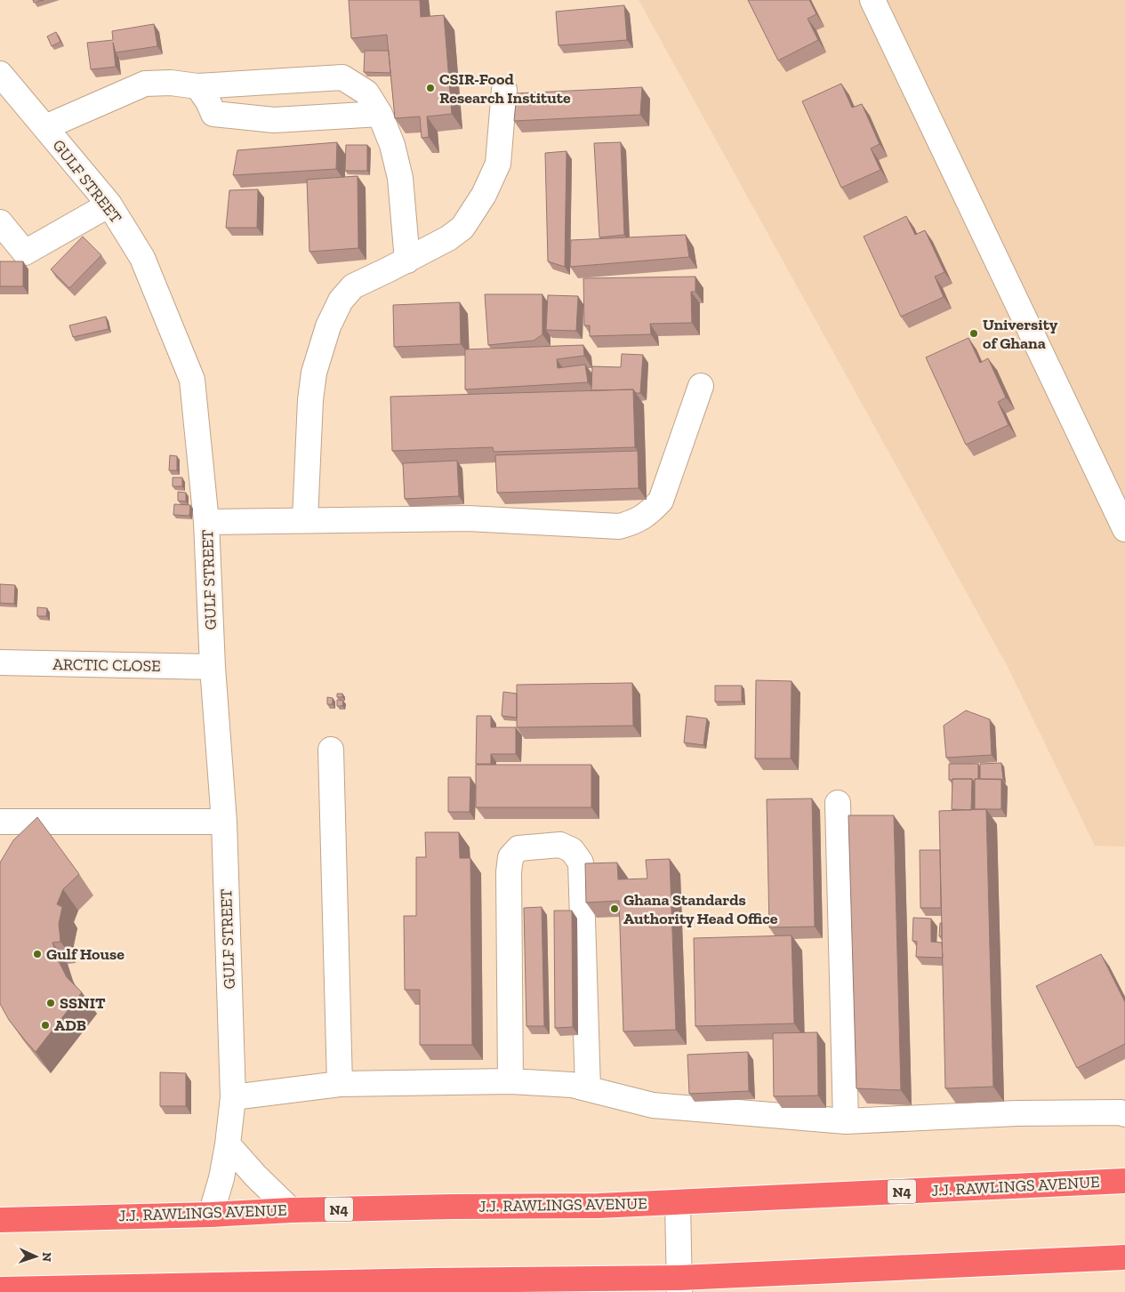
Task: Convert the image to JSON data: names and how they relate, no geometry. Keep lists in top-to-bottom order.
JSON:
{
  "streets": {
    "highway": ["J.J. RAWLINGS AVENUE", "N4"],
    "street": ["GULF STREET", "ARCTIC CLOSE"]
  },
  "crossings": [
    ["GULF STREET", "ARCTIC CLOSE"],
    ["GULF STREET", "J.J. RAWLINGS AVENUE"]
  ],
  "places": [
    "CSIR-Food Research Institute",
    "University of Ghana",
    "Ghana Standards Authority Head Office",
    "Gulf House",
    "SSNIT",
    "ADB"
  ],
  "north": "right"
}
